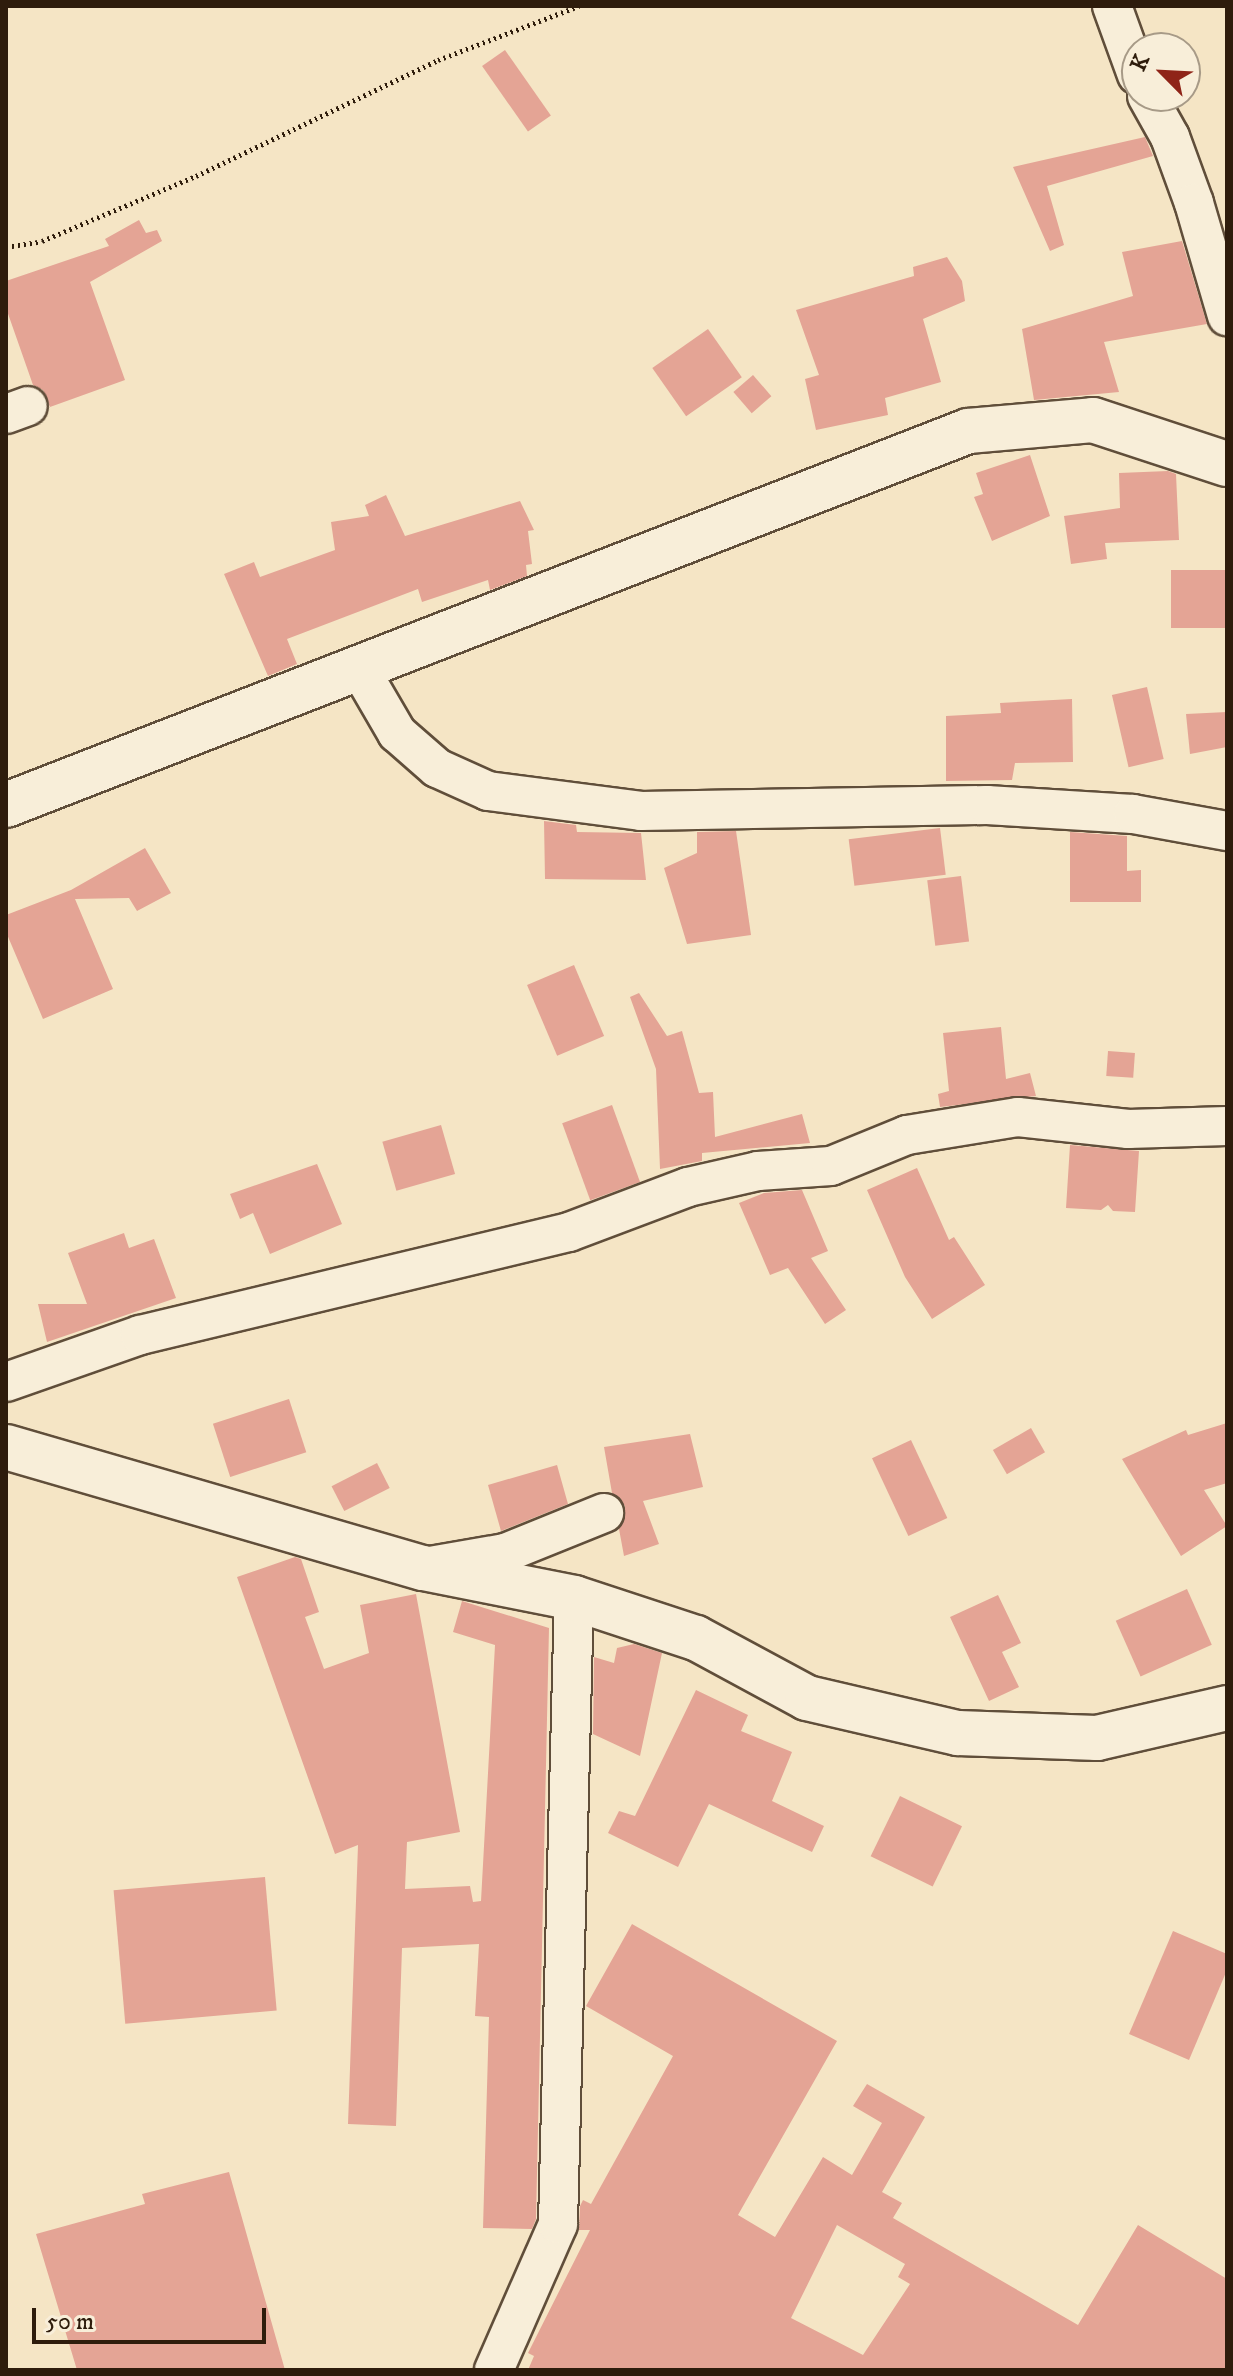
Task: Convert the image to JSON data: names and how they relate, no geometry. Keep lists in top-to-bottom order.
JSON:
{
  "scale_bar": "50 m",
  "north": "top left"
}
